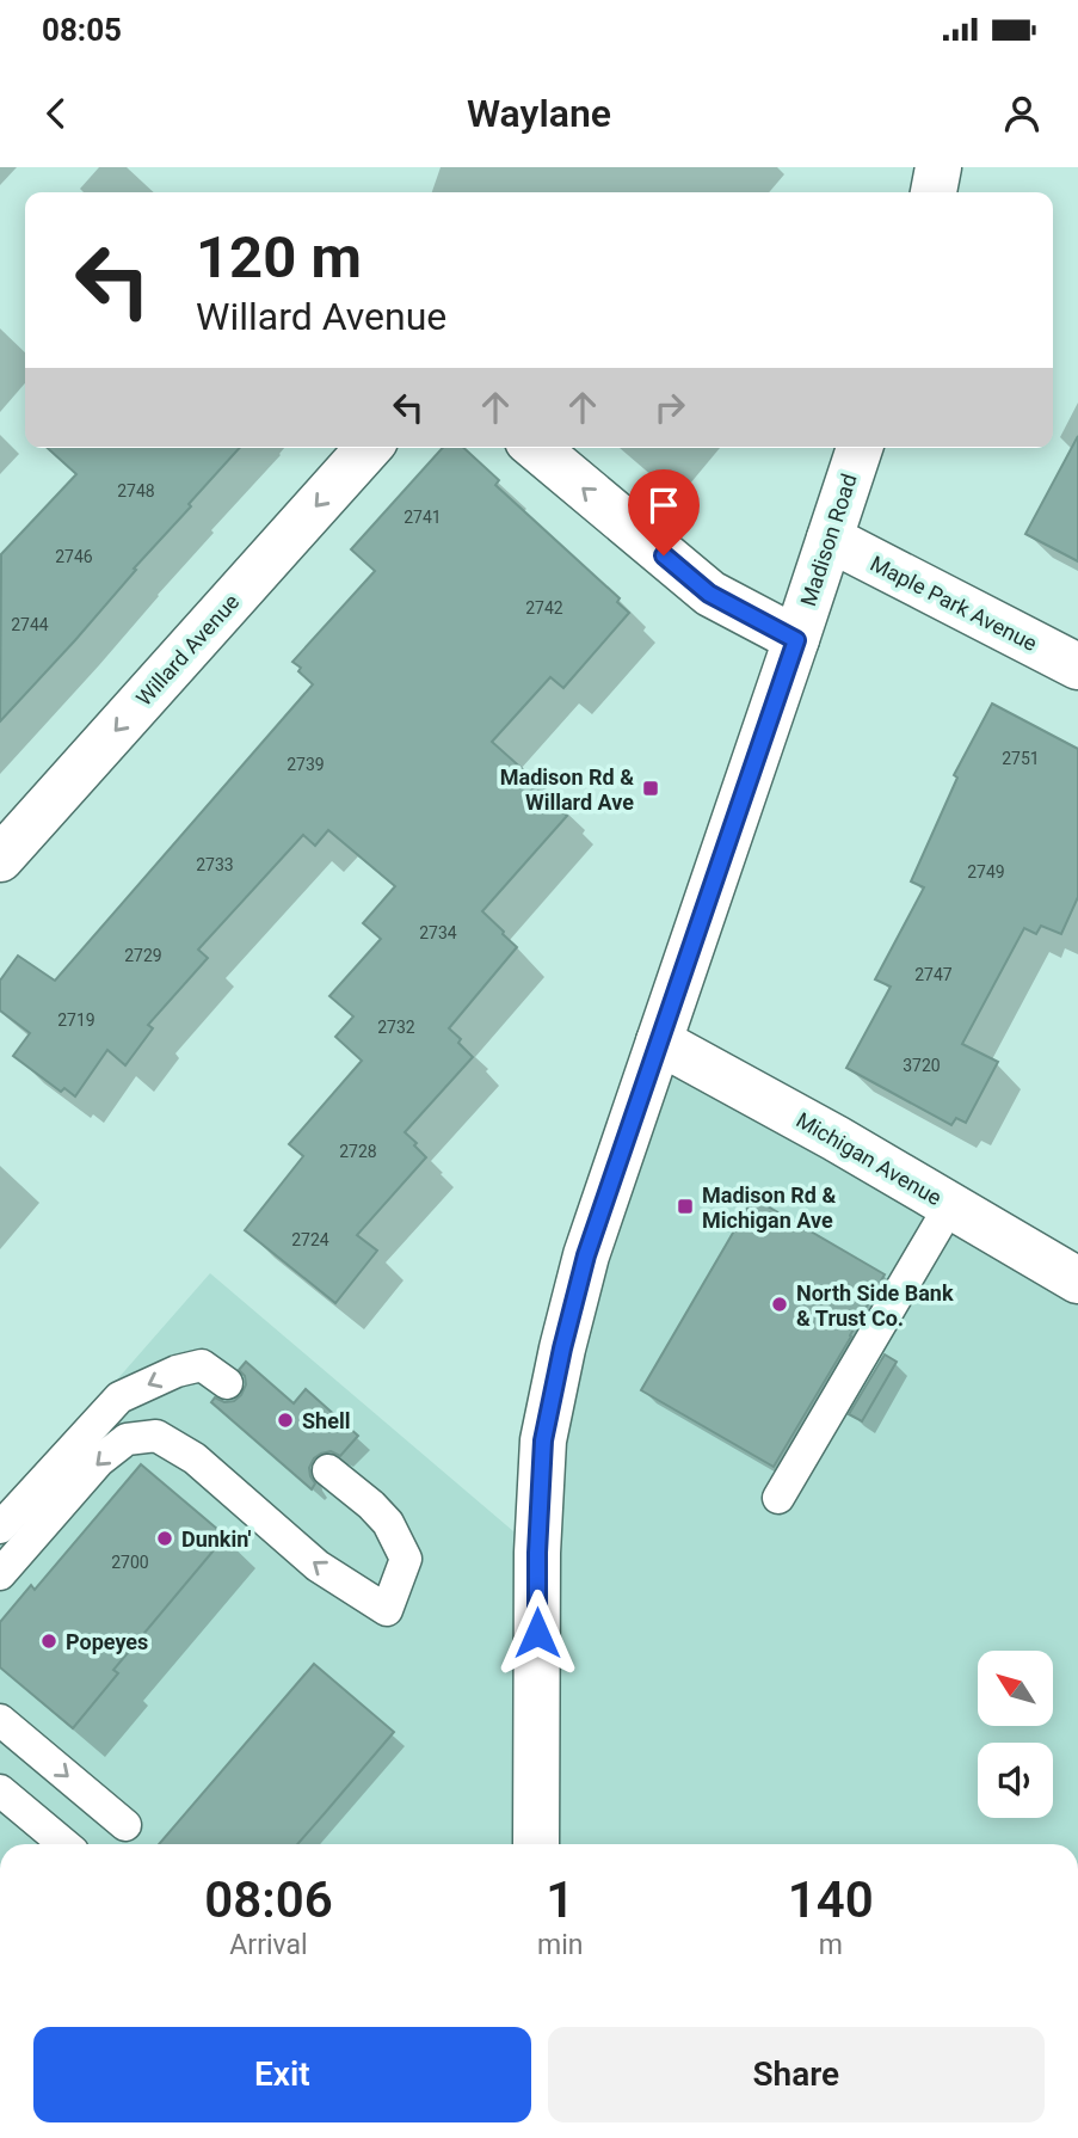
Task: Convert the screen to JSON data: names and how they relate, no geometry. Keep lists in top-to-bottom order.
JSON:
{
  "streets": {
    "street": [
      "Madison Road",
      "Maple Park Avenue",
      "Willard Avenue",
      "Michigan Avenue"
    ]
  },
  "crossings": [
    ["Madison Road", "Maple Park Avenue"],
    ["Madison Road", "Michigan Avenue"]
  ],
  "one_way": ["Willard Avenue"],
  "places": {
    "transit": ["Madison Rd & Willard Ave", "Madison Rd & Michigan Ave"],
    "other": [
      "North Side Bank & Trust Co.",
      "Shell",
      "Dunkin'",
      "Popeyes"
    ]
  },
  "house_numbers": [
    "2748",
    "2741",
    "2746",
    "2742",
    "2744",
    "2751",
    "2739",
    "2733",
    "2749",
    "2734",
    "2729",
    "2747",
    "2719",
    "2732",
    "3720",
    "2728",
    "2724",
    "2700"
  ],
  "north": "top left",
  "page": {
    "status": "08:05",
    "header": "Waylane",
    "turn": ["120 m", "Willard Avenue"],
    "eta": [
      "08:06",
      "Arrival",
      "1",
      "min",
      "140",
      "m"
    ],
    "buttons": ["Exit", "Share"]
  }
}
